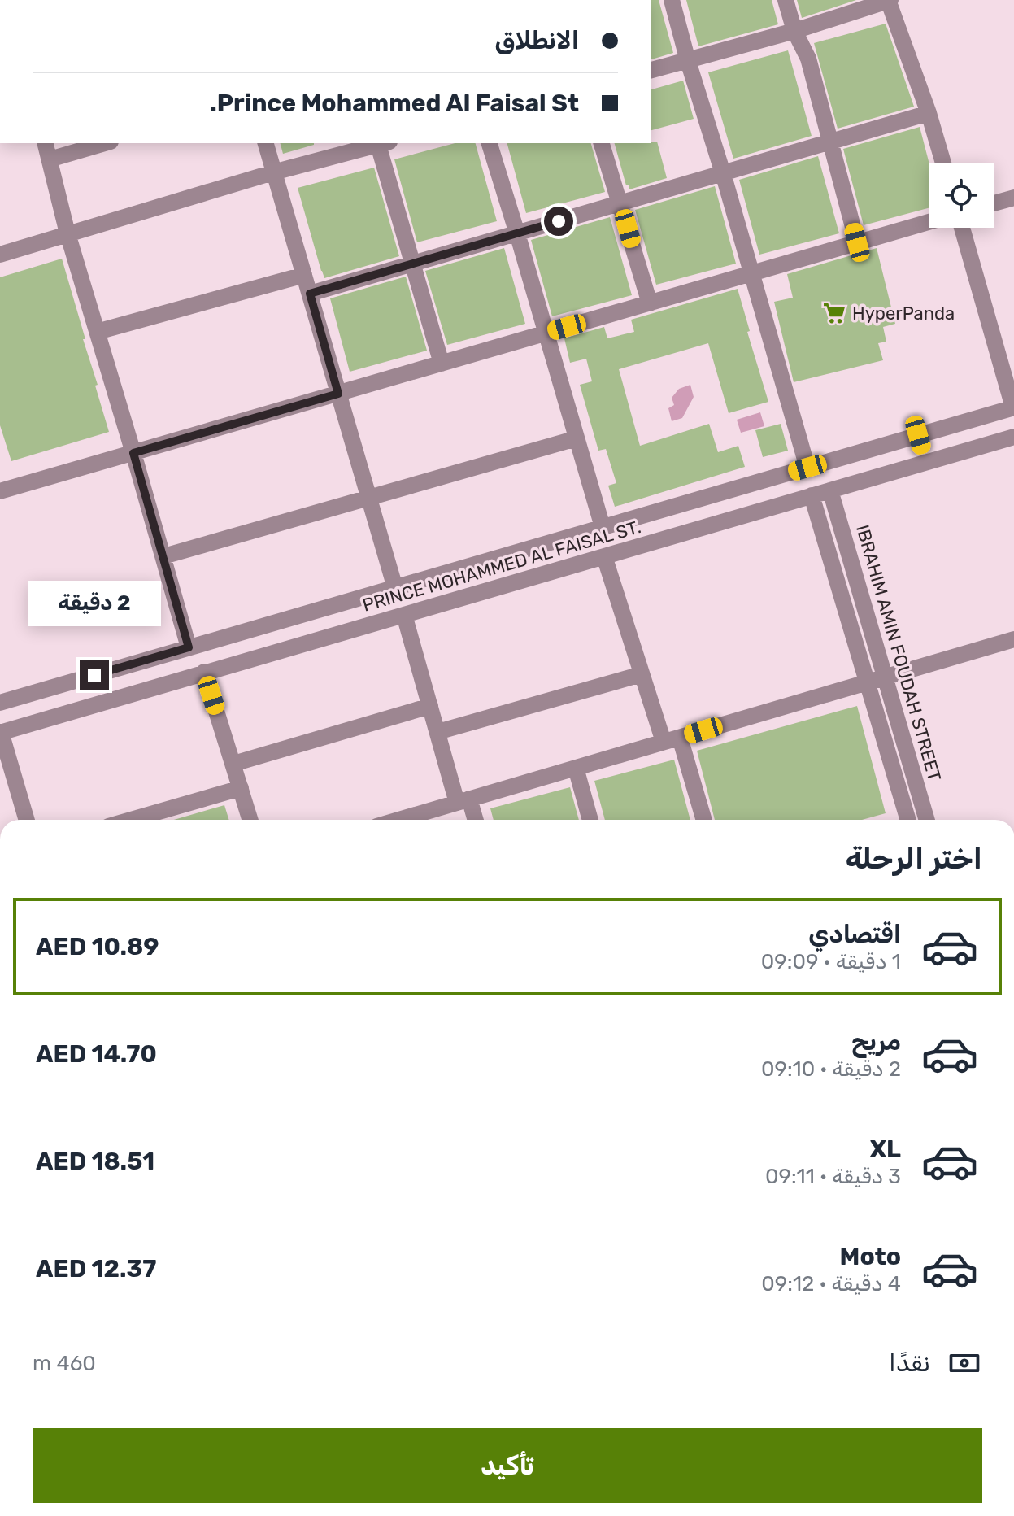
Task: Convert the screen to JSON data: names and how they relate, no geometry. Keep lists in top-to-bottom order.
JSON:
{
  "streets": {
    "street": ["PRINCE MOHAMMED AL FAISAL ST.", "IBRAHIM AMIN FOUDAH STREET"]
  },
  "crossings": [
    ["PRINCE MOHAMMED AL FAISAL ST.", "IBRAHIM AMIN FOUDAH STREET"]
  ],
  "places": {
    "supermarket": ["HyperPanda"]
  },
  "page": {
    "banner": ["الانطلاق", "Prince Mohammed Al Faisal St."],
    "bubble": "2 دقيقة",
    "heading": "اختر الرحلة",
    "list": [
      {
        "name": "اقتصادي",
        "note": "1 دقيقة · 09:09",
        "value": "AED 10.89"
      },
      {
        "name": "مريح",
        "note": "2 دقيقة · 09:10",
        "value": "AED 14.70"
      },
      {
        "name": "XL",
        "note": "3 دقيقة · 09:11",
        "value": "AED 18.51"
      },
      {
        "name": "Moto",
        "note": "4 دقيقة · 09:12",
        "value": "AED 12.37"
      }
    ],
    "pay": ["نقدًا", "460 m"],
    "buttons": "تأكيد"
  }
}
